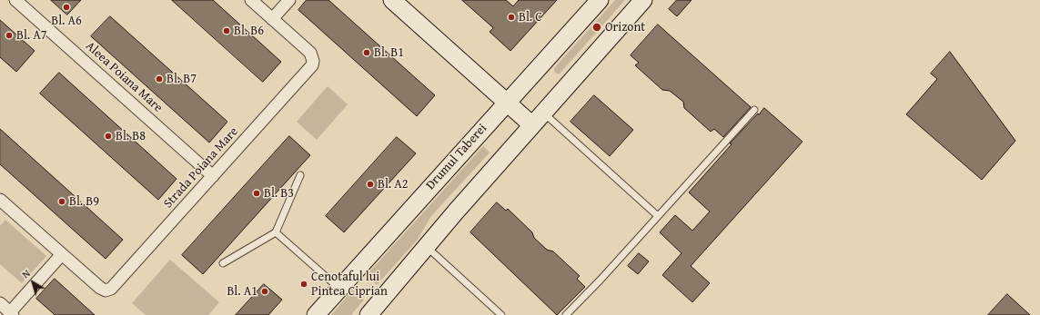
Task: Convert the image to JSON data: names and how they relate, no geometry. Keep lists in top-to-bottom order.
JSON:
{
  "streets": {
    "main road": ["Drumul Taberei"],
    "street": ["Aleea Poiana Mare", "Strada Poiana Mare"]
  },
  "crossings": [
    ["Aleea Poiana Mare", "Strada Poiana Mare"]
  ],
  "places": [
    "Bl. A6",
    "Bl. C",
    "Orizont",
    "Bl. B6",
    "Bl. A7",
    "Bl. B1",
    "Bl. B7",
    "Bl. B8",
    "Bl. A2",
    "Bl. B3",
    "Bl. B9",
    "Cenotaful lui Pintea Ciprian",
    "Bl. A1"
  ],
  "north": "top left"
}
